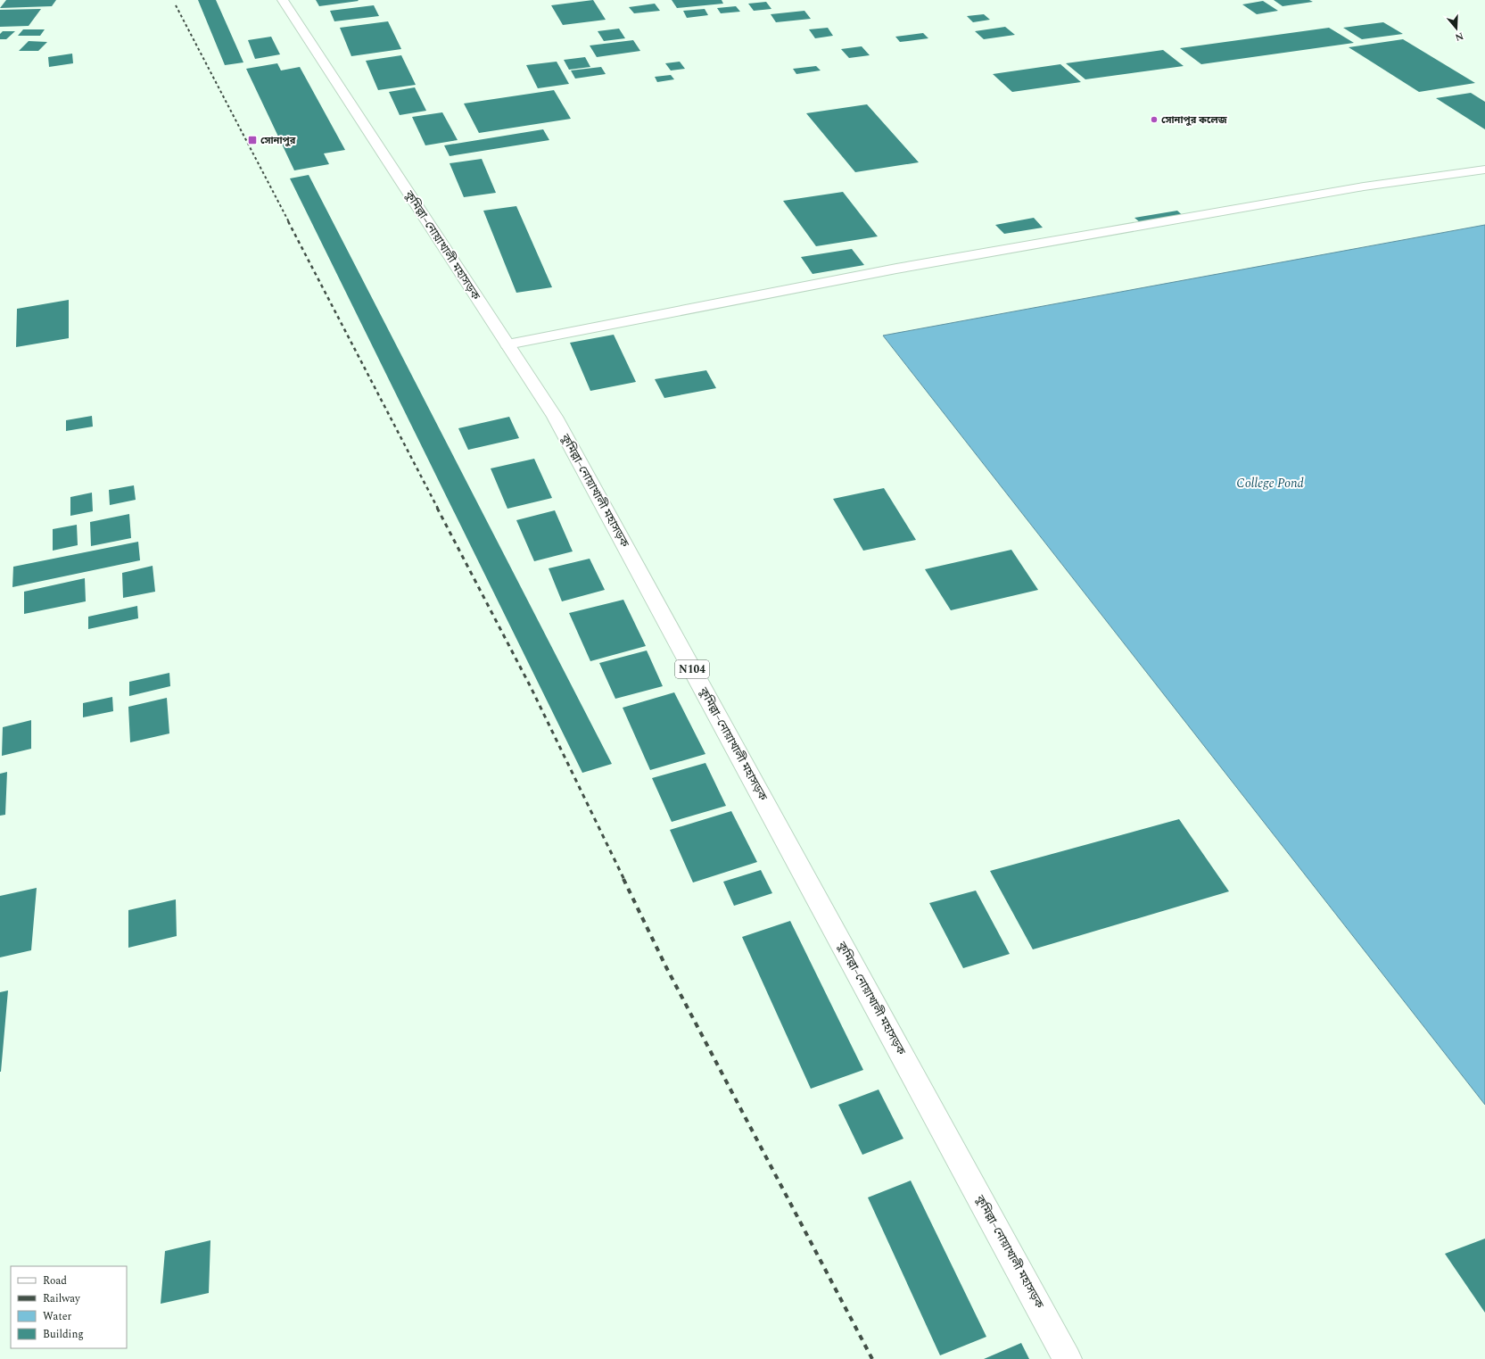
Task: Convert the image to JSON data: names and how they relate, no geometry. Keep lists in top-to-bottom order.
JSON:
{
  "streets": {
    "main road": ["কুমিল্লা–নোয়াখালী মহাসড়ক", "N104"]
  },
  "water": ["College Pond"],
  "places": {
    "other": ["সোনাপুর কলেজ"],
    "transit": ["সোনাপুর"]
  },
  "legend": [
    "Road",
    "Railway",
    "Water",
    "Building"
  ],
  "north": "bottom"
}
